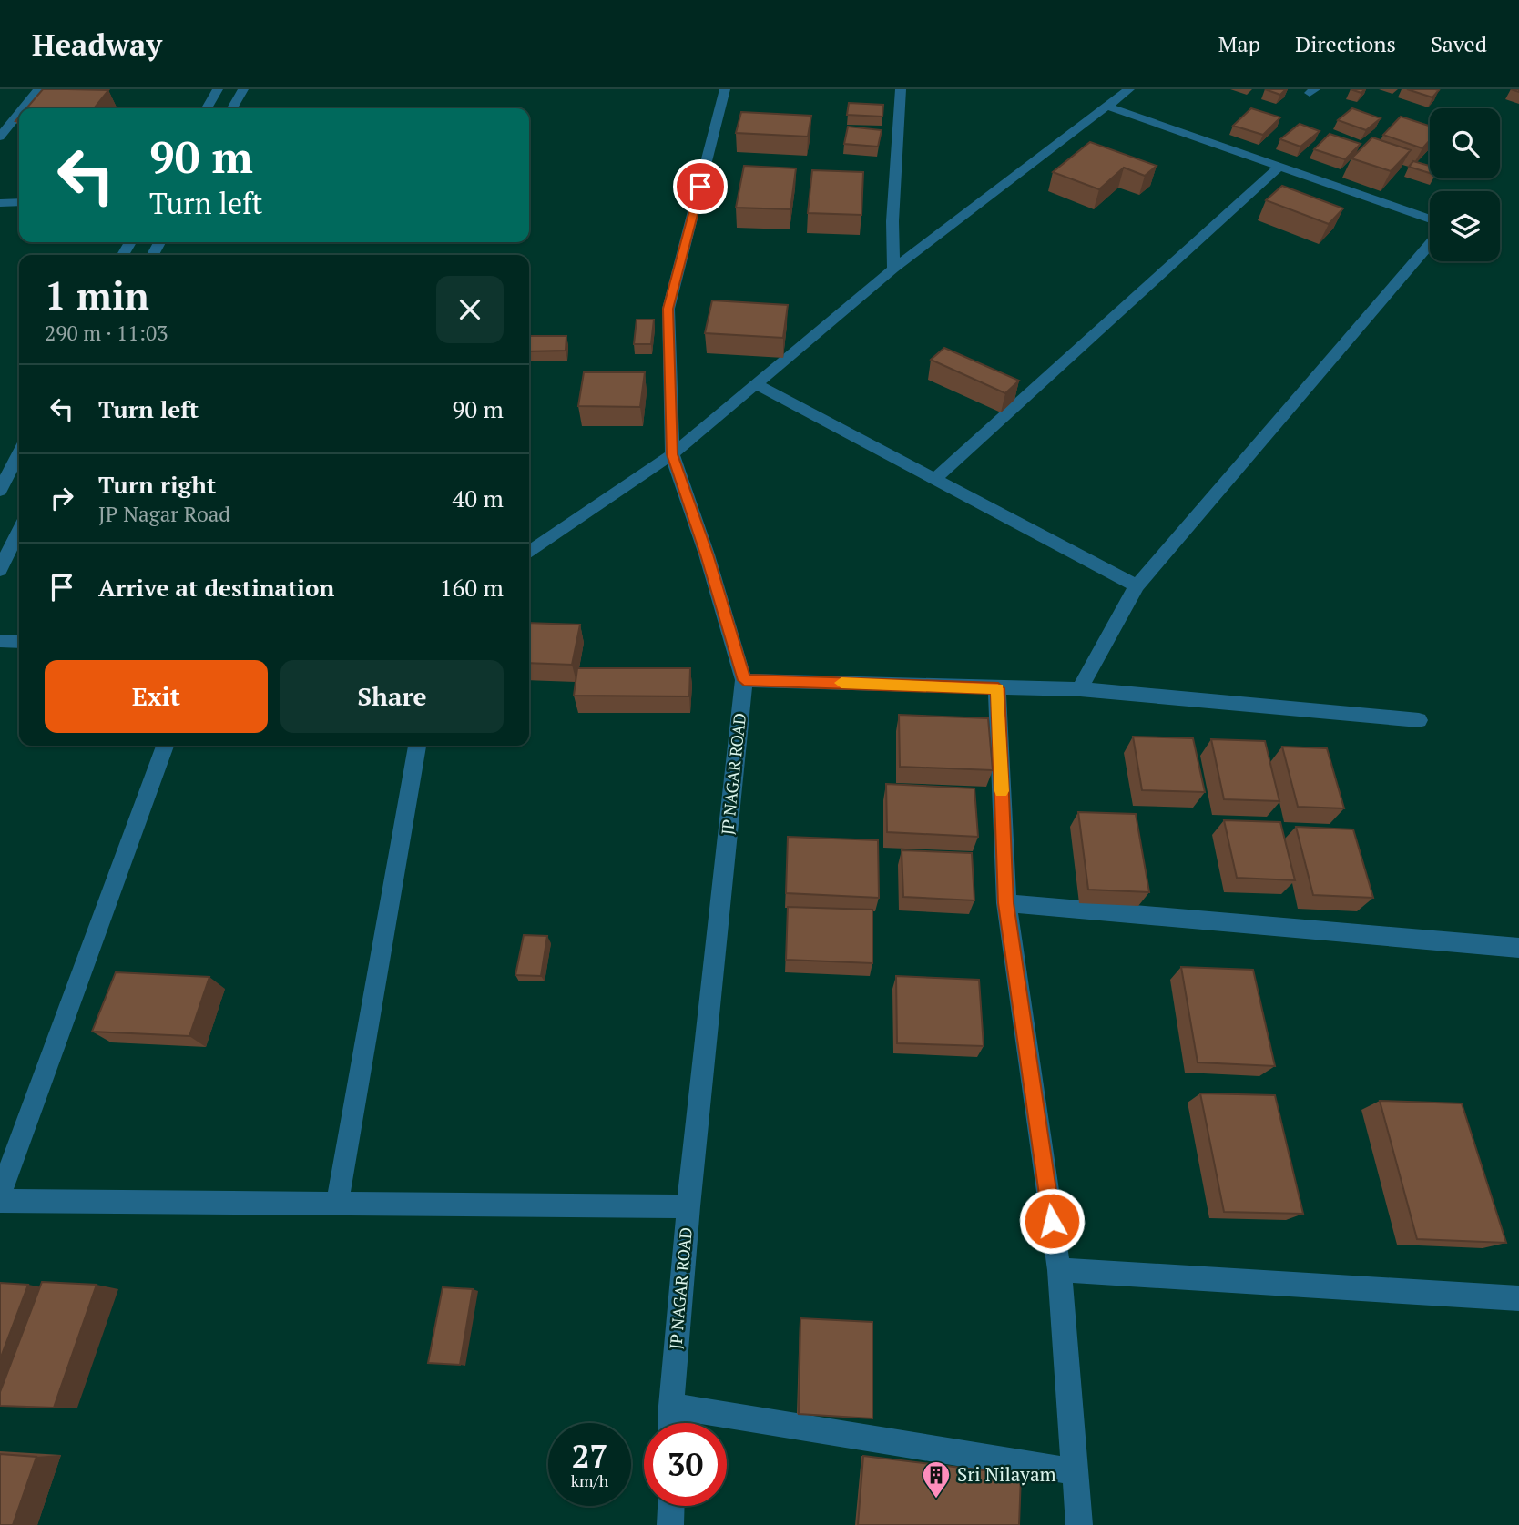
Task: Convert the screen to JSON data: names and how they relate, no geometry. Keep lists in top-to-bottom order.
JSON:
{
  "streets": {
    "street": ["JP NAGAR ROAD"]
  },
  "places": {
    "building": ["Sri Nilayam"]
  },
  "page": {
    "header": "Headway",
    "nav": ["Map", "Directions", "Saved"],
    "turn": ["90 m", "Turn left"],
    "heading": ["1 min", "290 m · 11:03"],
    "list": [
      {
        "name": "Turn left",
        "value": "90 m"
      },
      {
        "name": "Turn right",
        "note": "JP Nagar Road",
        "value": "40 m"
      },
      {
        "name": "Arrive at destination",
        "value": "160 m"
      }
    ],
    "buttons": ["Exit", "Share"],
    "speed": "27 km/h",
    "limit": "30"
  }
}
